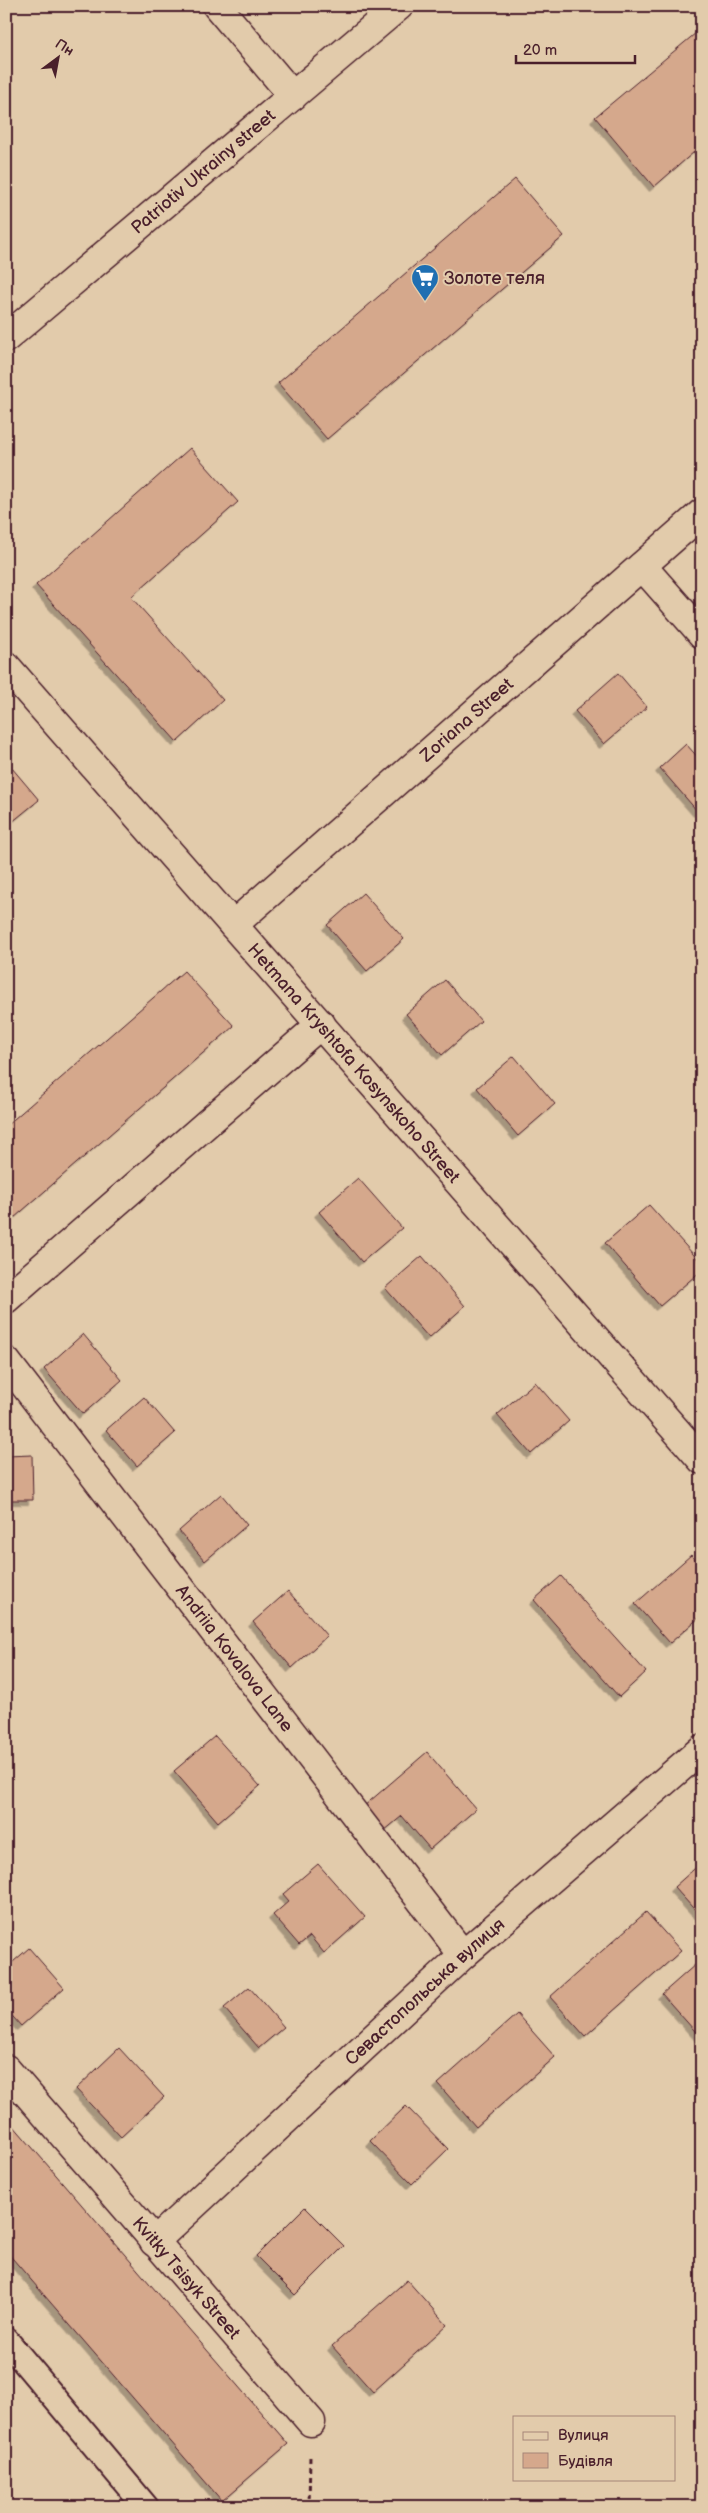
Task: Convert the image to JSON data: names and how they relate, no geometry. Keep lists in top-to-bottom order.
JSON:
{
  "streets": {
    "street": [
      "Patriotiv Ukrainy street",
      "Zoriana Street",
      "Hetmana Kryshtofa Kosynskoho Street",
      "Andriia Kovalova Lane",
      "Севастопольська вулиця",
      "Kvitky Tsisyk Street"
    ]
  },
  "crossings": [
    ["Zoriana Street", "Hetmana Kryshtofa Kosynskoho Street"],
    ["Andriia Kovalova Lane", "Севастопольська вулиця"],
    ["Севастопольська вулиця", "Kvitky Tsisyk Street"]
  ],
  "places": {
    "supermarket": ["Золоте теля"]
  },
  "legend": ["Вулиця", "Будівля"],
  "scale_bar": "20 m",
  "north": "top right"
}
